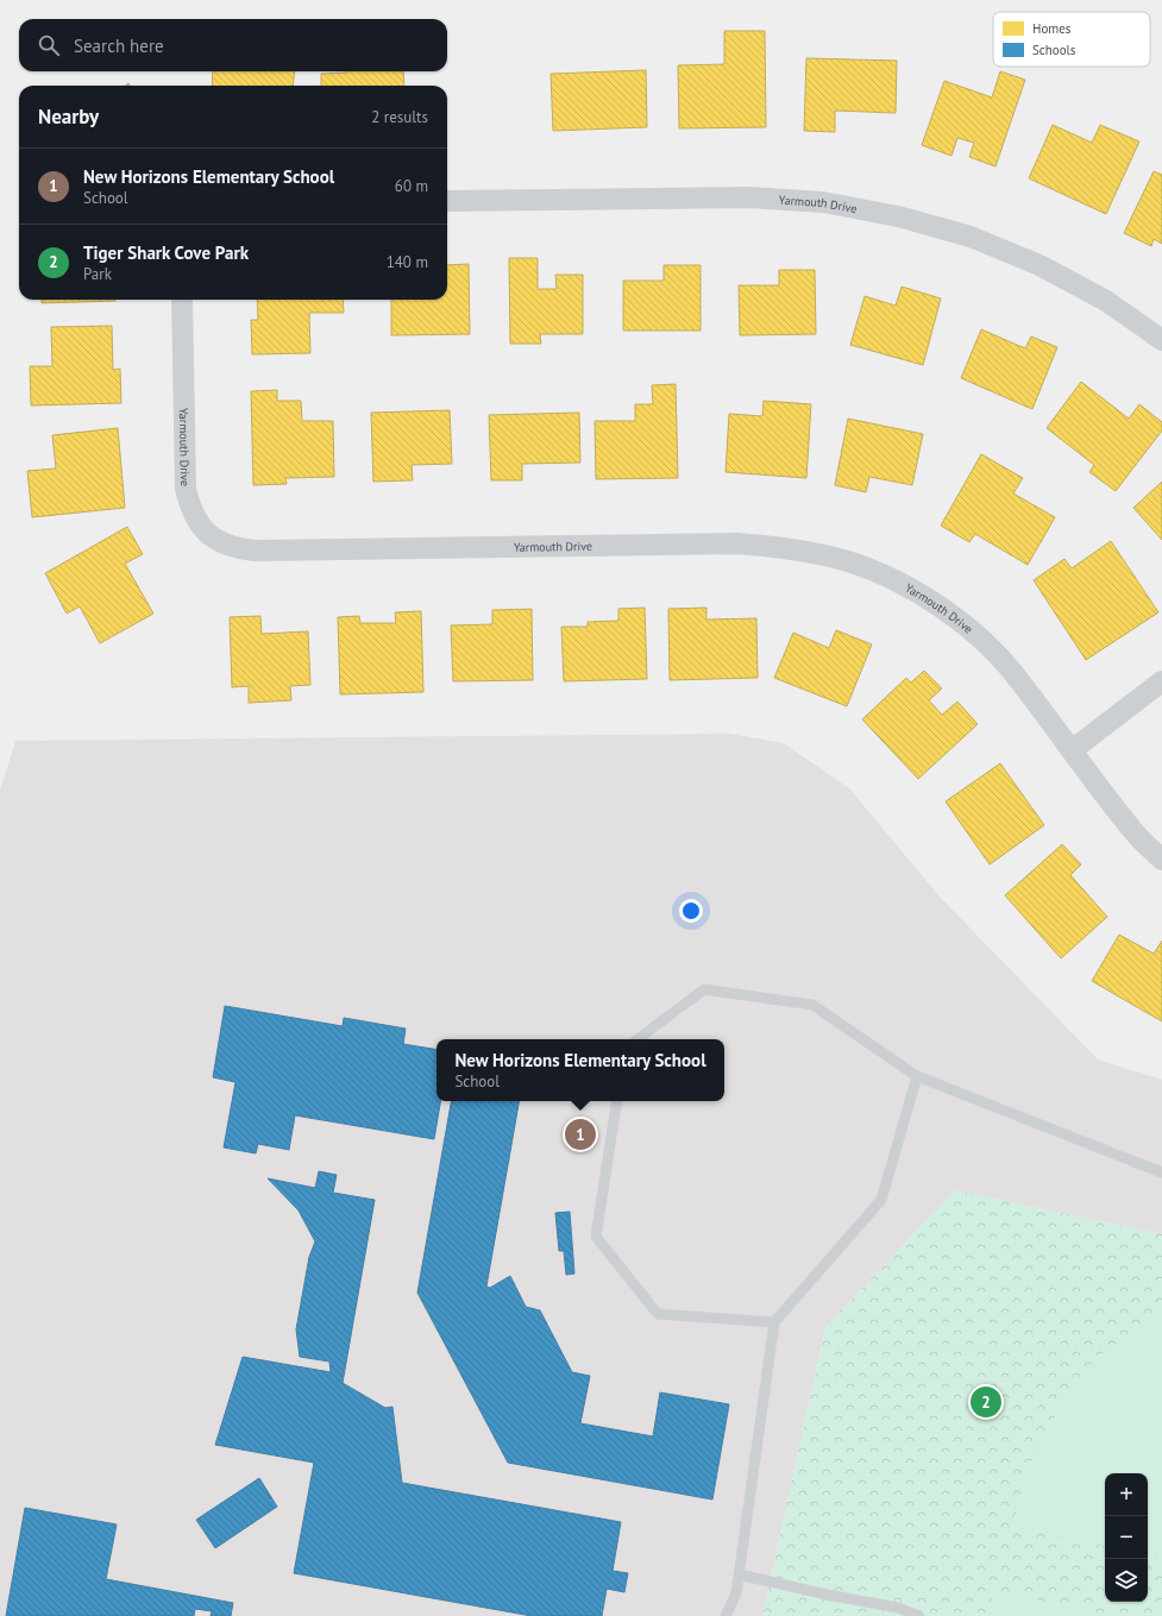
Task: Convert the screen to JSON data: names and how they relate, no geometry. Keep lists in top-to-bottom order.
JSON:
{
  "streets": {
    "street": ["Yarmouth Drive"]
  },
  "legend": ["Homes", "Schools"],
  "page": {
    "search": "Search here",
    "heading": ["Nearby", "2 results"],
    "list": [
      {
        "mark": "1",
        "name": "New Horizons Elementary School",
        "note": "School",
        "value": "60 m"
      },
      {
        "mark": "2",
        "name": "Tiger Shark Cove Park",
        "note": "Park",
        "value": "140 m"
      }
    ],
    "popup": ["New Horizons Elementary School", "School"],
    "pins": ["1", "2"],
    "map_buttons": ["+", "−"]
  }
}
